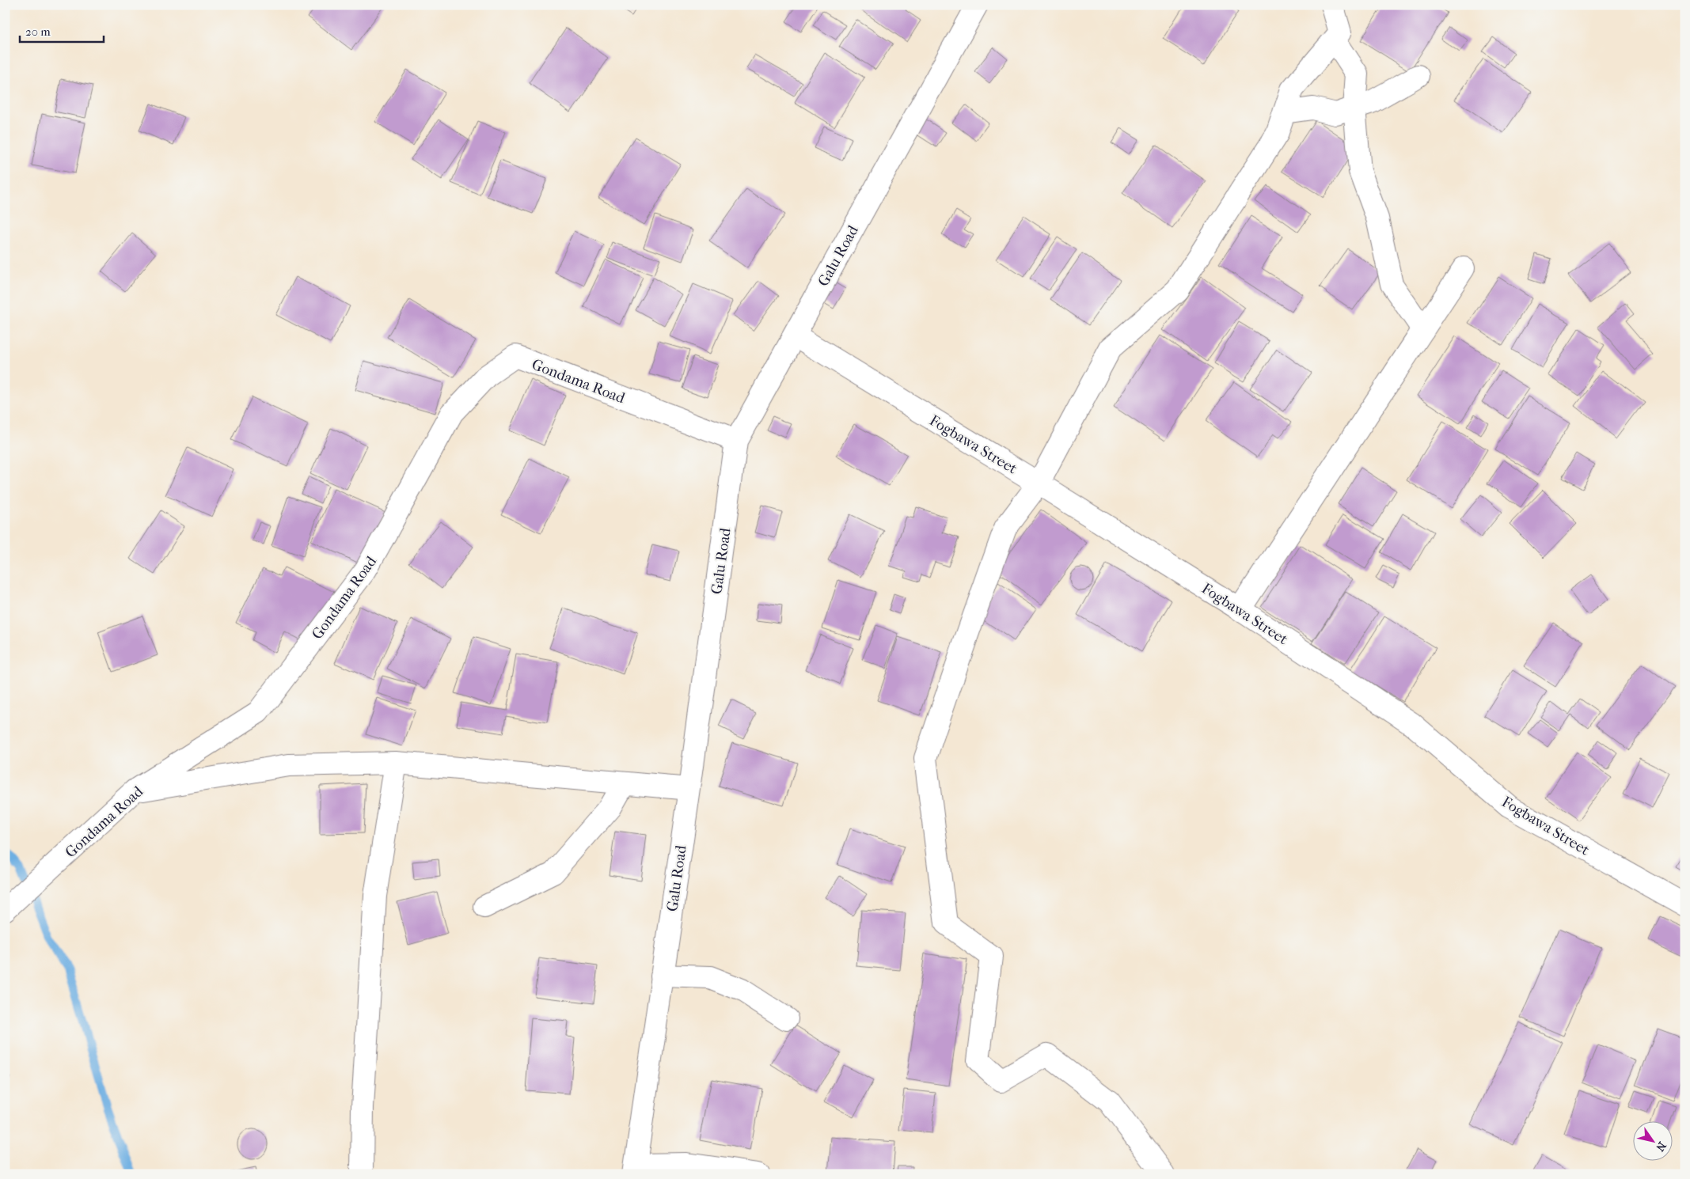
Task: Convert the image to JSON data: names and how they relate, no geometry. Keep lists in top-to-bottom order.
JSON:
{
  "streets": {
    "street": ["Galu Road", "Gondama Road", "Fogbawa Street"]
  },
  "crossings": [
    ["Galu Road", "Gondama Road"],
    ["Galu Road", "Fogbawa Street"]
  ],
  "scale_bar": "20 m",
  "north": "bottom right"
}
